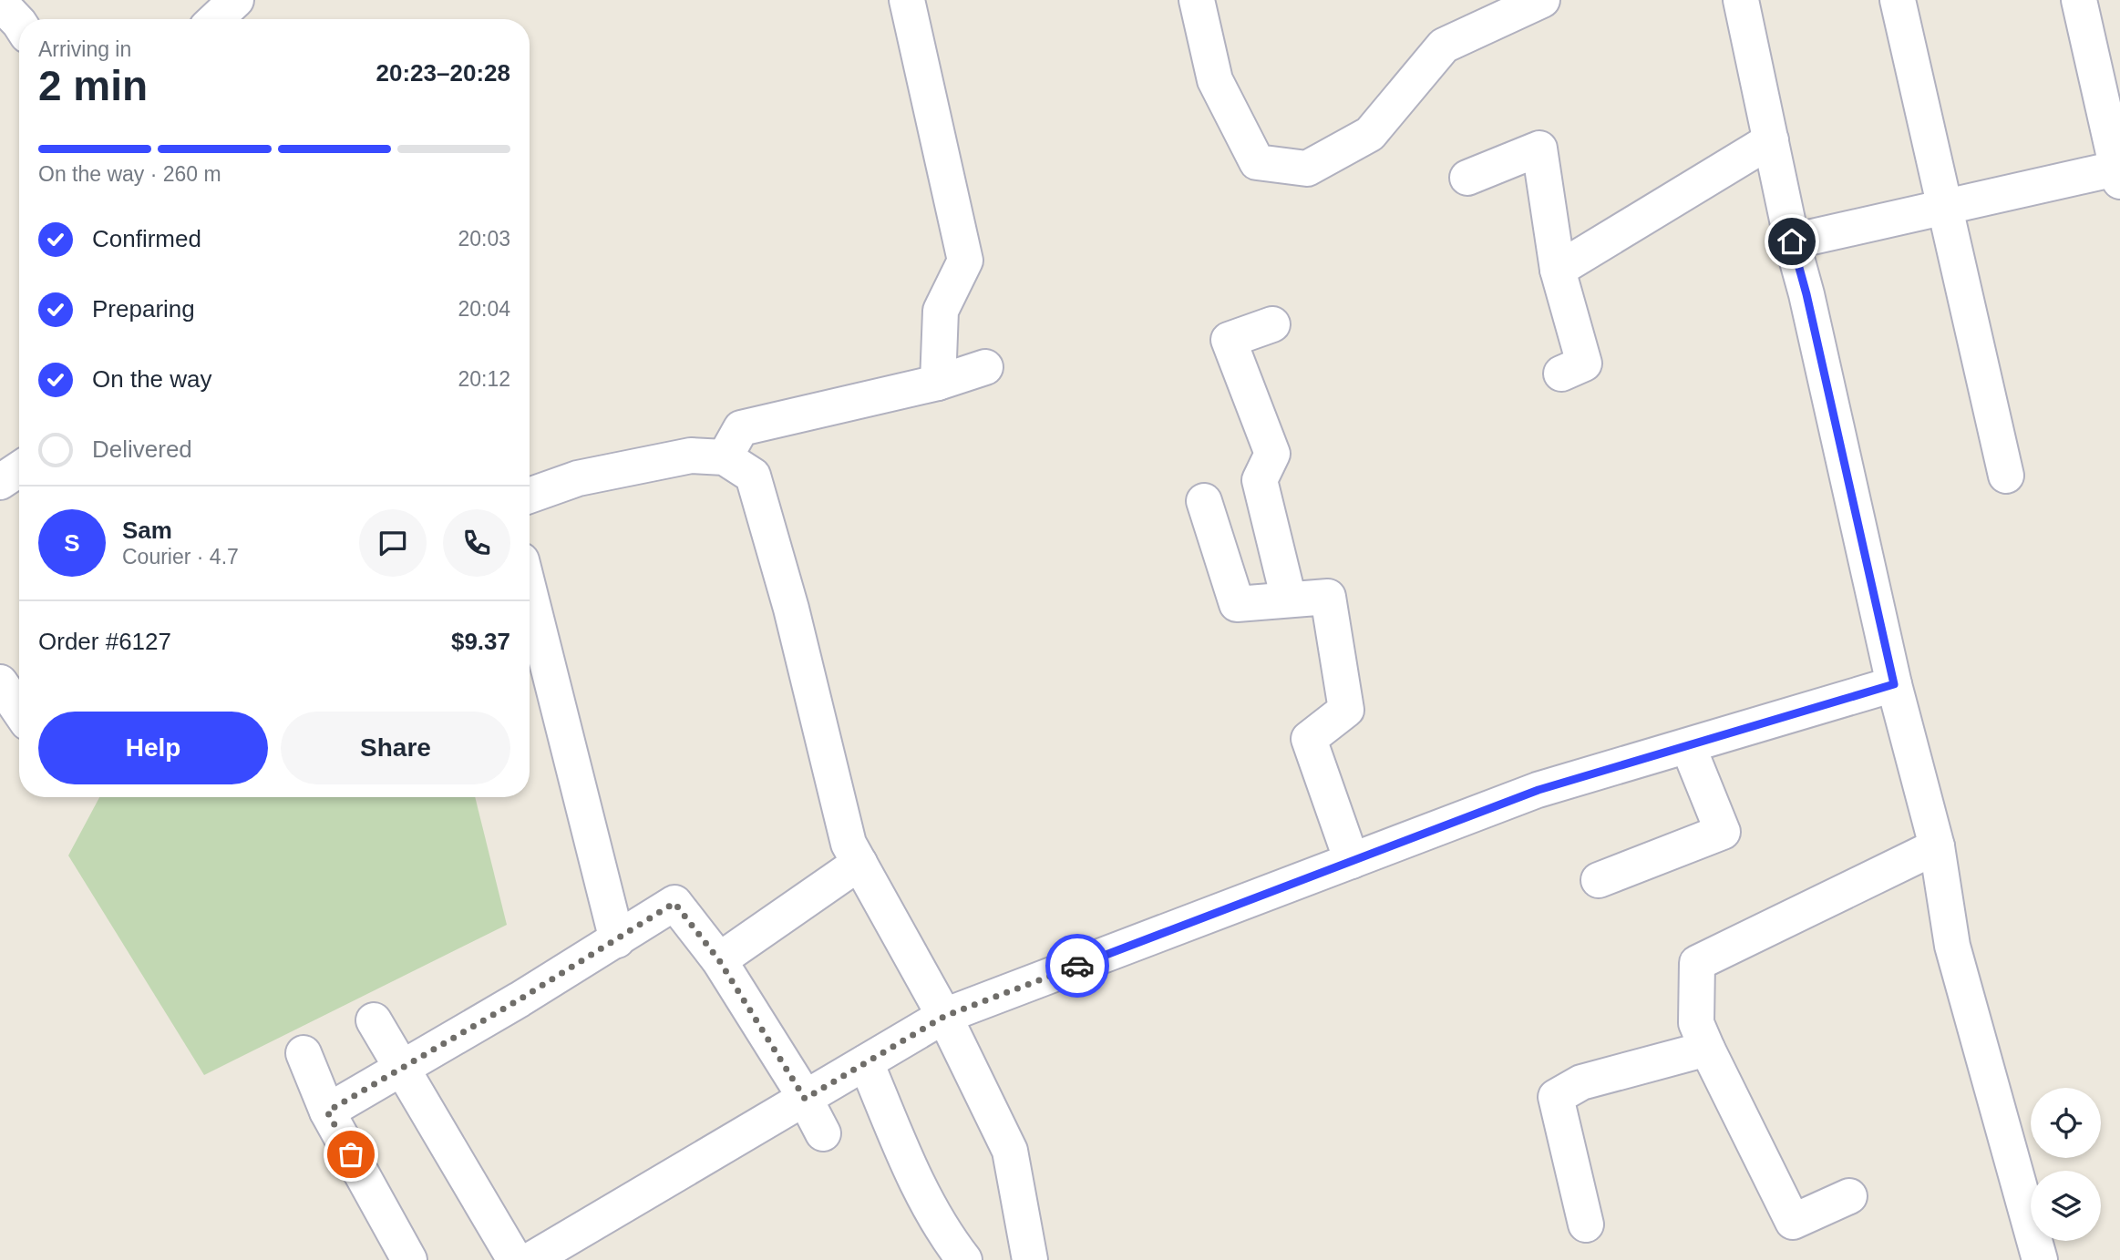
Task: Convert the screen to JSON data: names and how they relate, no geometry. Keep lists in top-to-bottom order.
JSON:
{
  "page": {
    "heading": ["2 min", "Arriving in", "20:23–20:28"],
    "panel": [
      "Sam",
      "Courier · 4.7",
      "Order #6127",
      "$9.37"
    ],
    "bar": "On the way · 260 m",
    "list": [
      ["Confirmed", "20:03"],
      ["Preparing", "20:04"],
      ["On the way", "20:12"],
      "Delivered"
    ],
    "round": "S",
    "buttons": ["Help", "Share"]
  }
}
